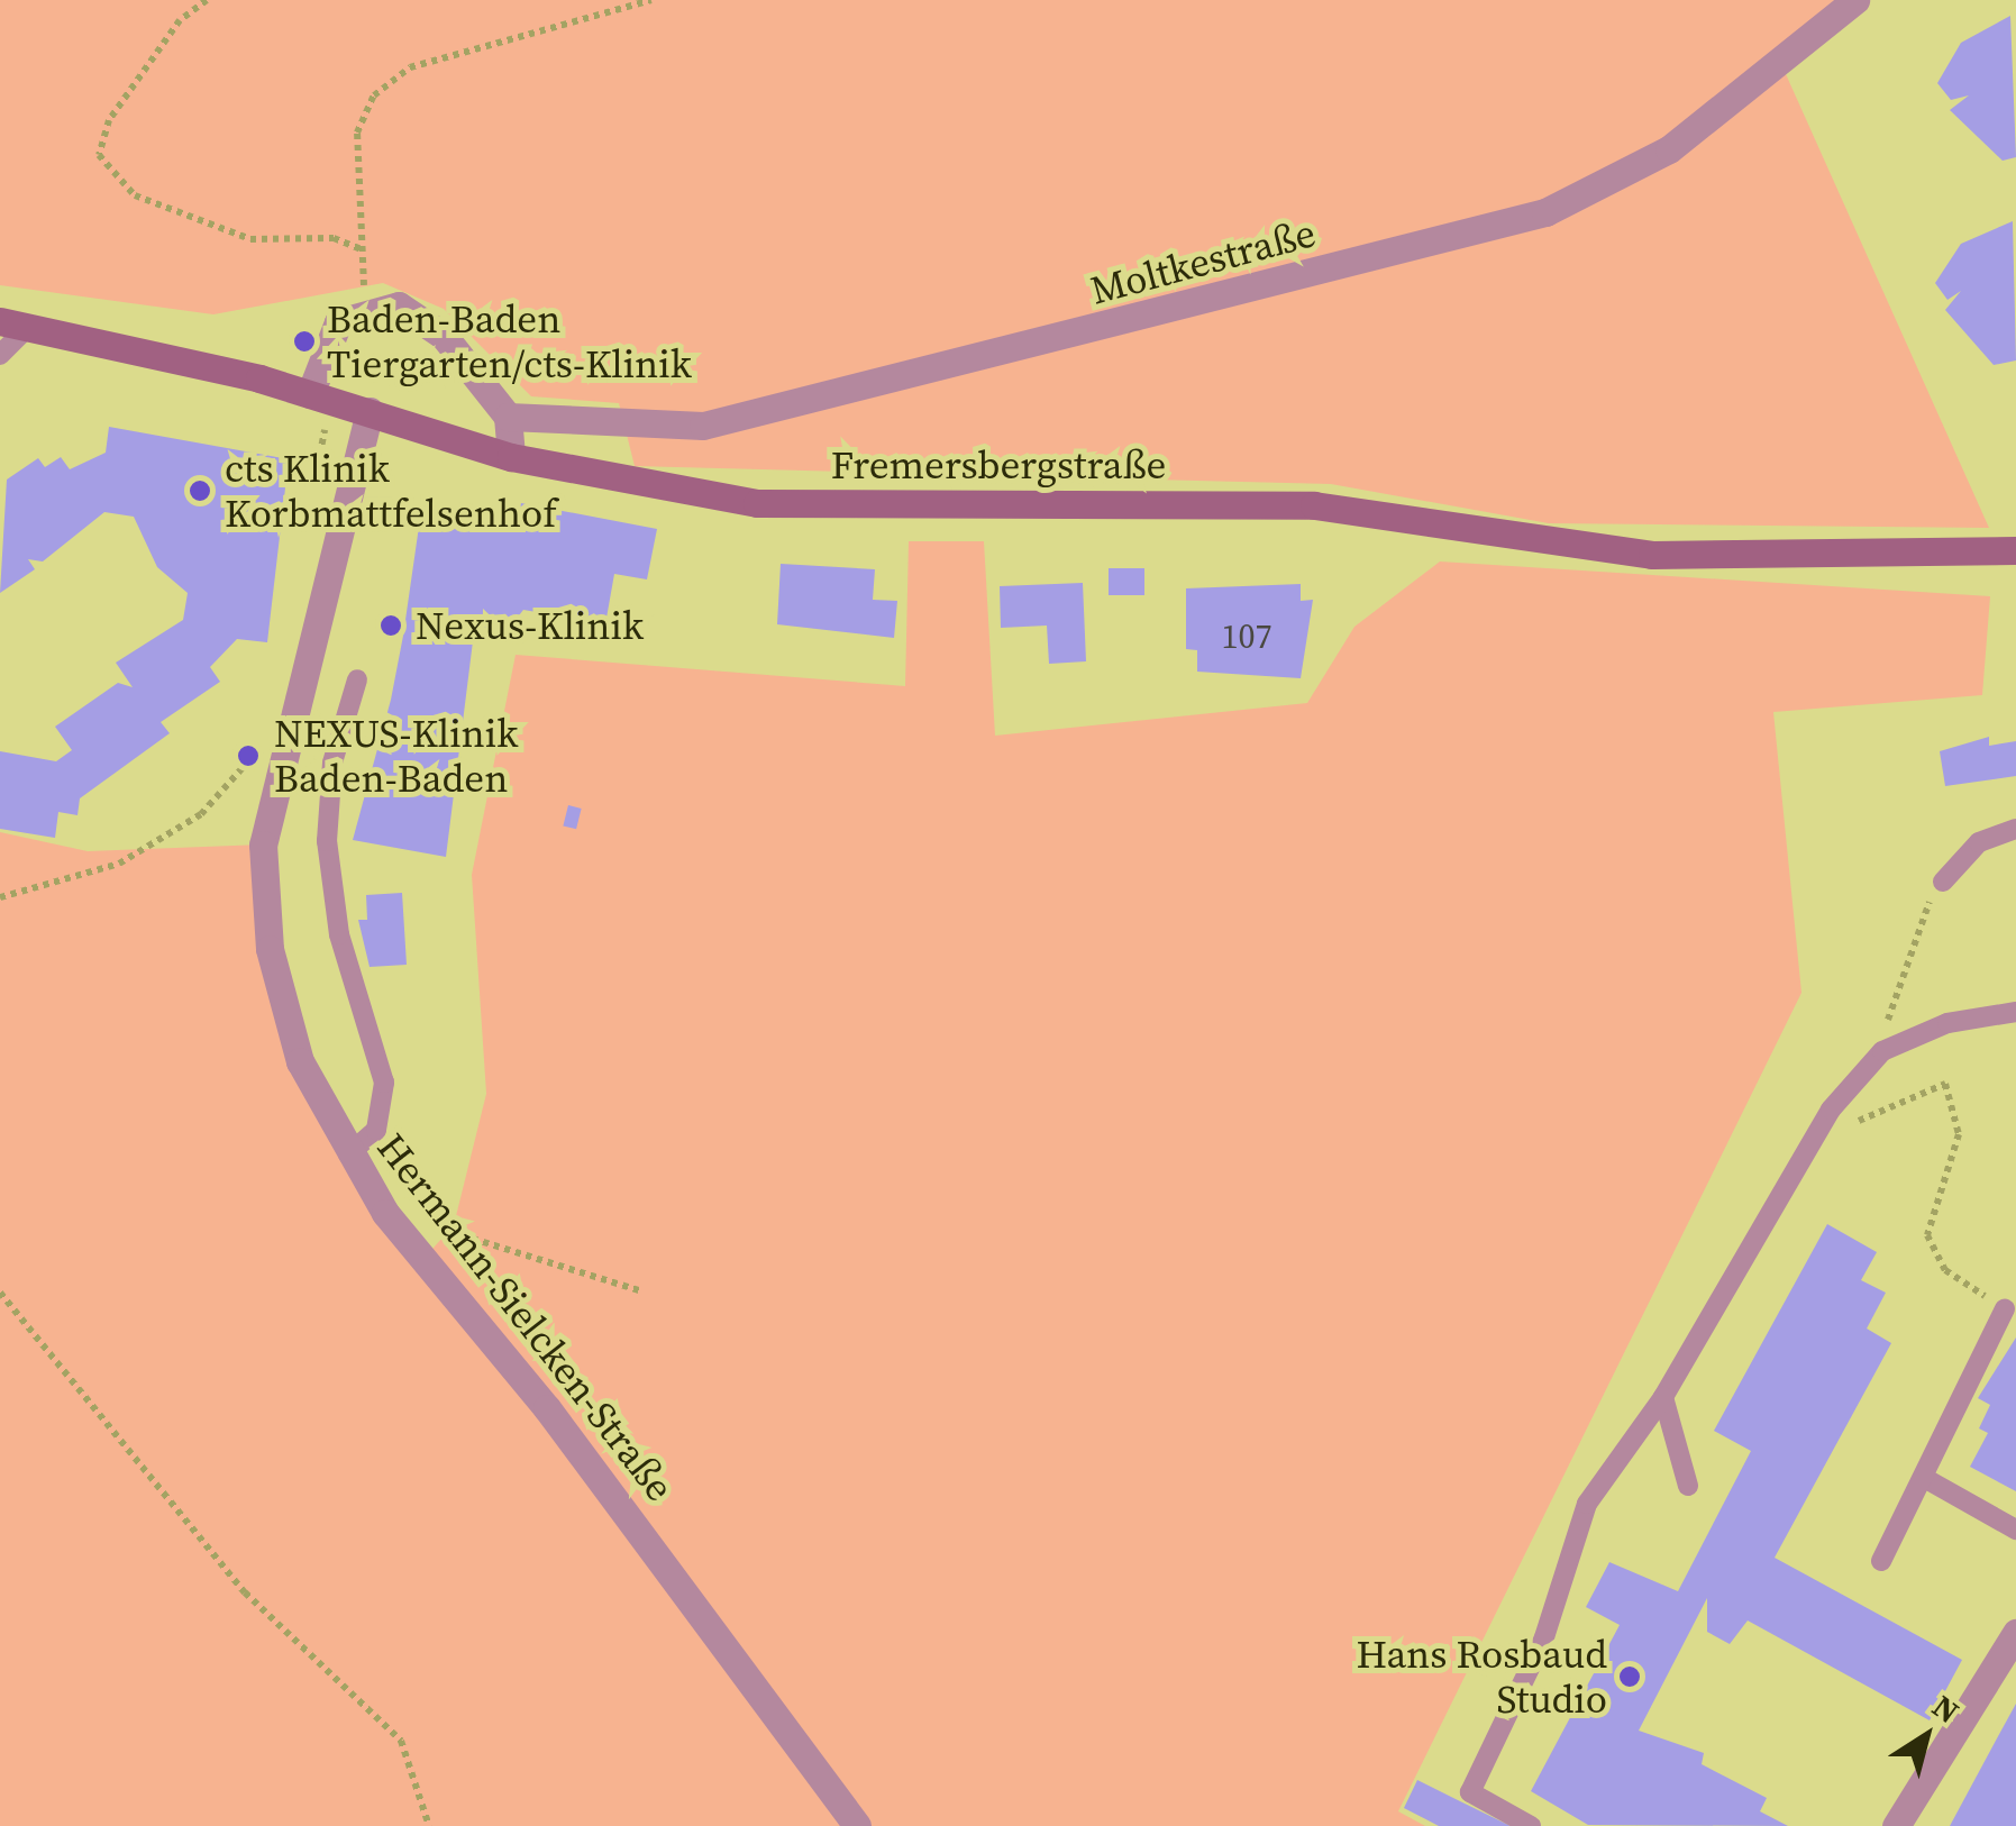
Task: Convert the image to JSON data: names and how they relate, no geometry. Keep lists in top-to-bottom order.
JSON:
{
  "streets": {
    "main road": ["Fremersbergstraße"],
    "street": ["Moltkestraße", "Hermann-Sielcken-Straße"]
  },
  "crossings": [
    ["Fremersbergstraße", "Hermann-Sielcken-Straße"]
  ],
  "places": [
    "Baden-Baden Tiergarten/cts-Klinik",
    "cts Klinik Korbmattfelsenhof",
    "Nexus-Klinik",
    "NEXUS-Klinik Baden-Baden",
    "Hans Rosbaud Studio"
  ],
  "house_numbers": ["107"],
  "north": "top right"
}
